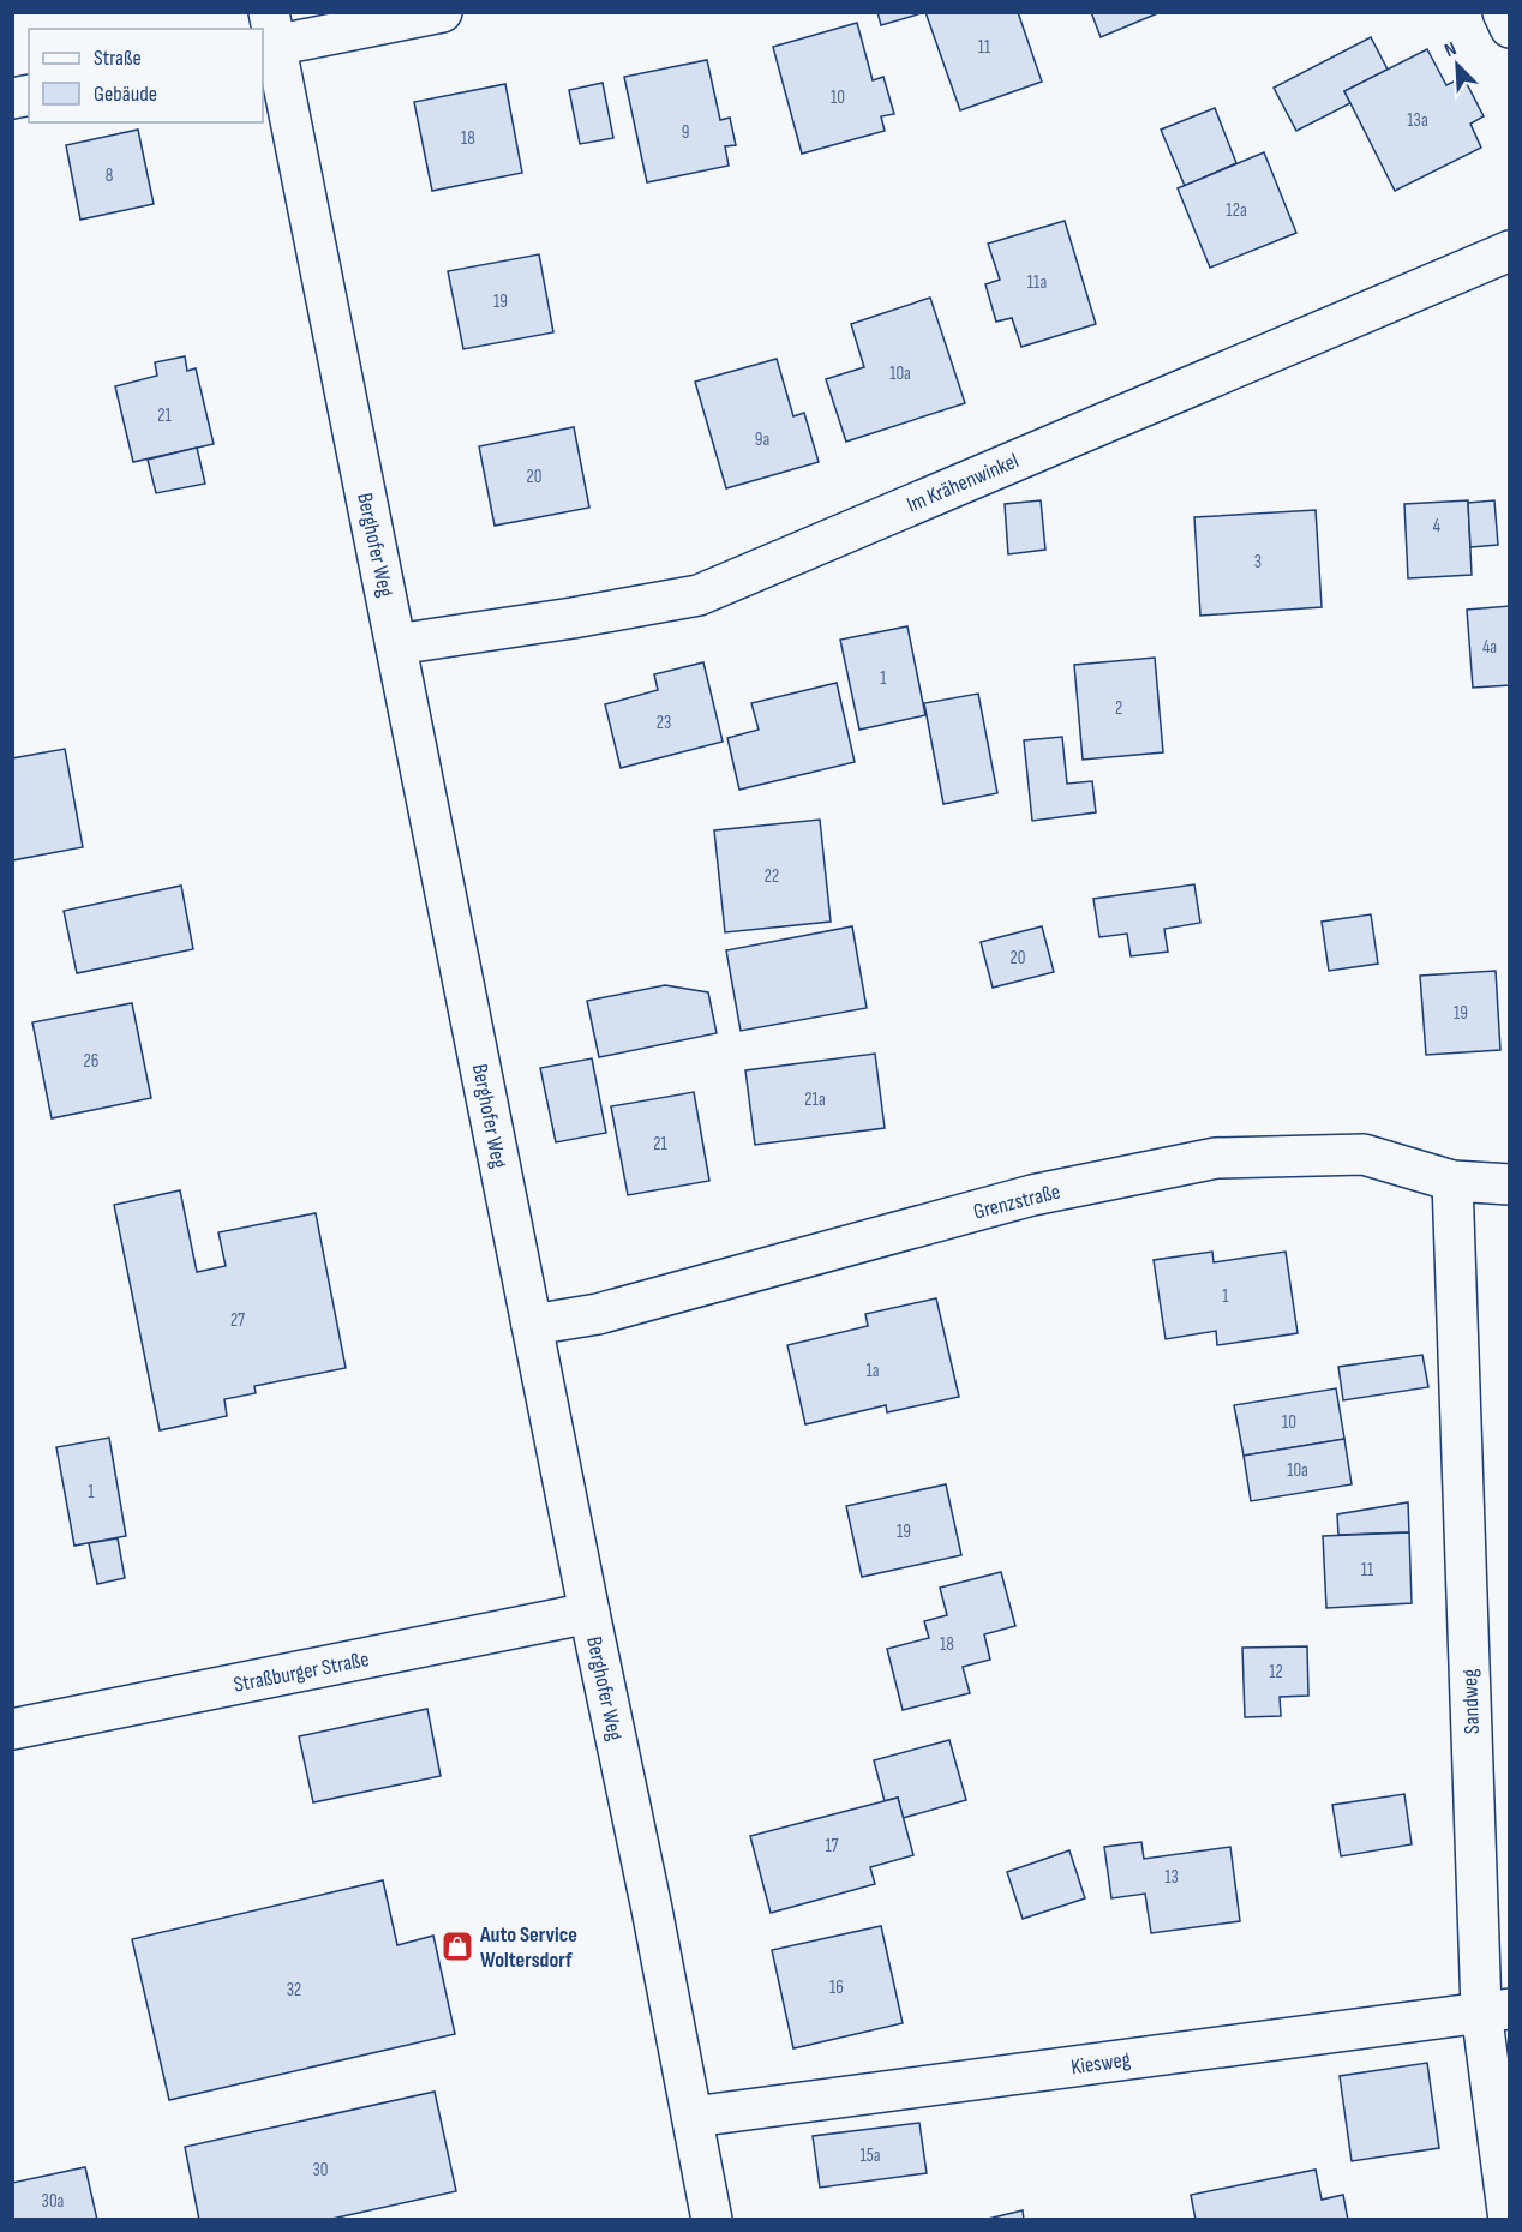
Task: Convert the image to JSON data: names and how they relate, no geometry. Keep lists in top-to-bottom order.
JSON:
{
  "streets": {
    "street": [
      "Im Krähenwinkel",
      "Berghofer Weg",
      "Grenzstraße",
      "Straßburger Straße",
      "Sandweg",
      "Kiesweg"
    ]
  },
  "crossings": [
    ["Im Krähenwinkel", "Berghofer Weg"],
    ["Berghofer Weg", "Grenzstraße"],
    ["Berghofer Weg", "Straßburger Straße"],
    ["Berghofer Weg", "Kiesweg"],
    ["Grenzstraße", "Sandweg"],
    ["Sandweg", "Kiesweg"]
  ],
  "places": {
    "shop": ["Auto Service Woltersdorf"]
  },
  "house_numbers": [
    "11",
    "10",
    "13a",
    "9",
    "18",
    "8",
    "12a",
    "11a",
    "19",
    "10a",
    "21",
    "9a",
    "20",
    "4",
    "3",
    "4a",
    "1",
    "2",
    "23",
    "22",
    "20",
    "19",
    "26",
    "21a",
    "21",
    "1",
    "27",
    "1a",
    "10",
    "10a",
    "1",
    "19",
    "11",
    "18",
    "12",
    "17",
    "13",
    "16",
    "32",
    "15a",
    "30",
    "30a"
  ],
  "legend": ["Straße", "Gebäude"],
  "north": "top left"
}
